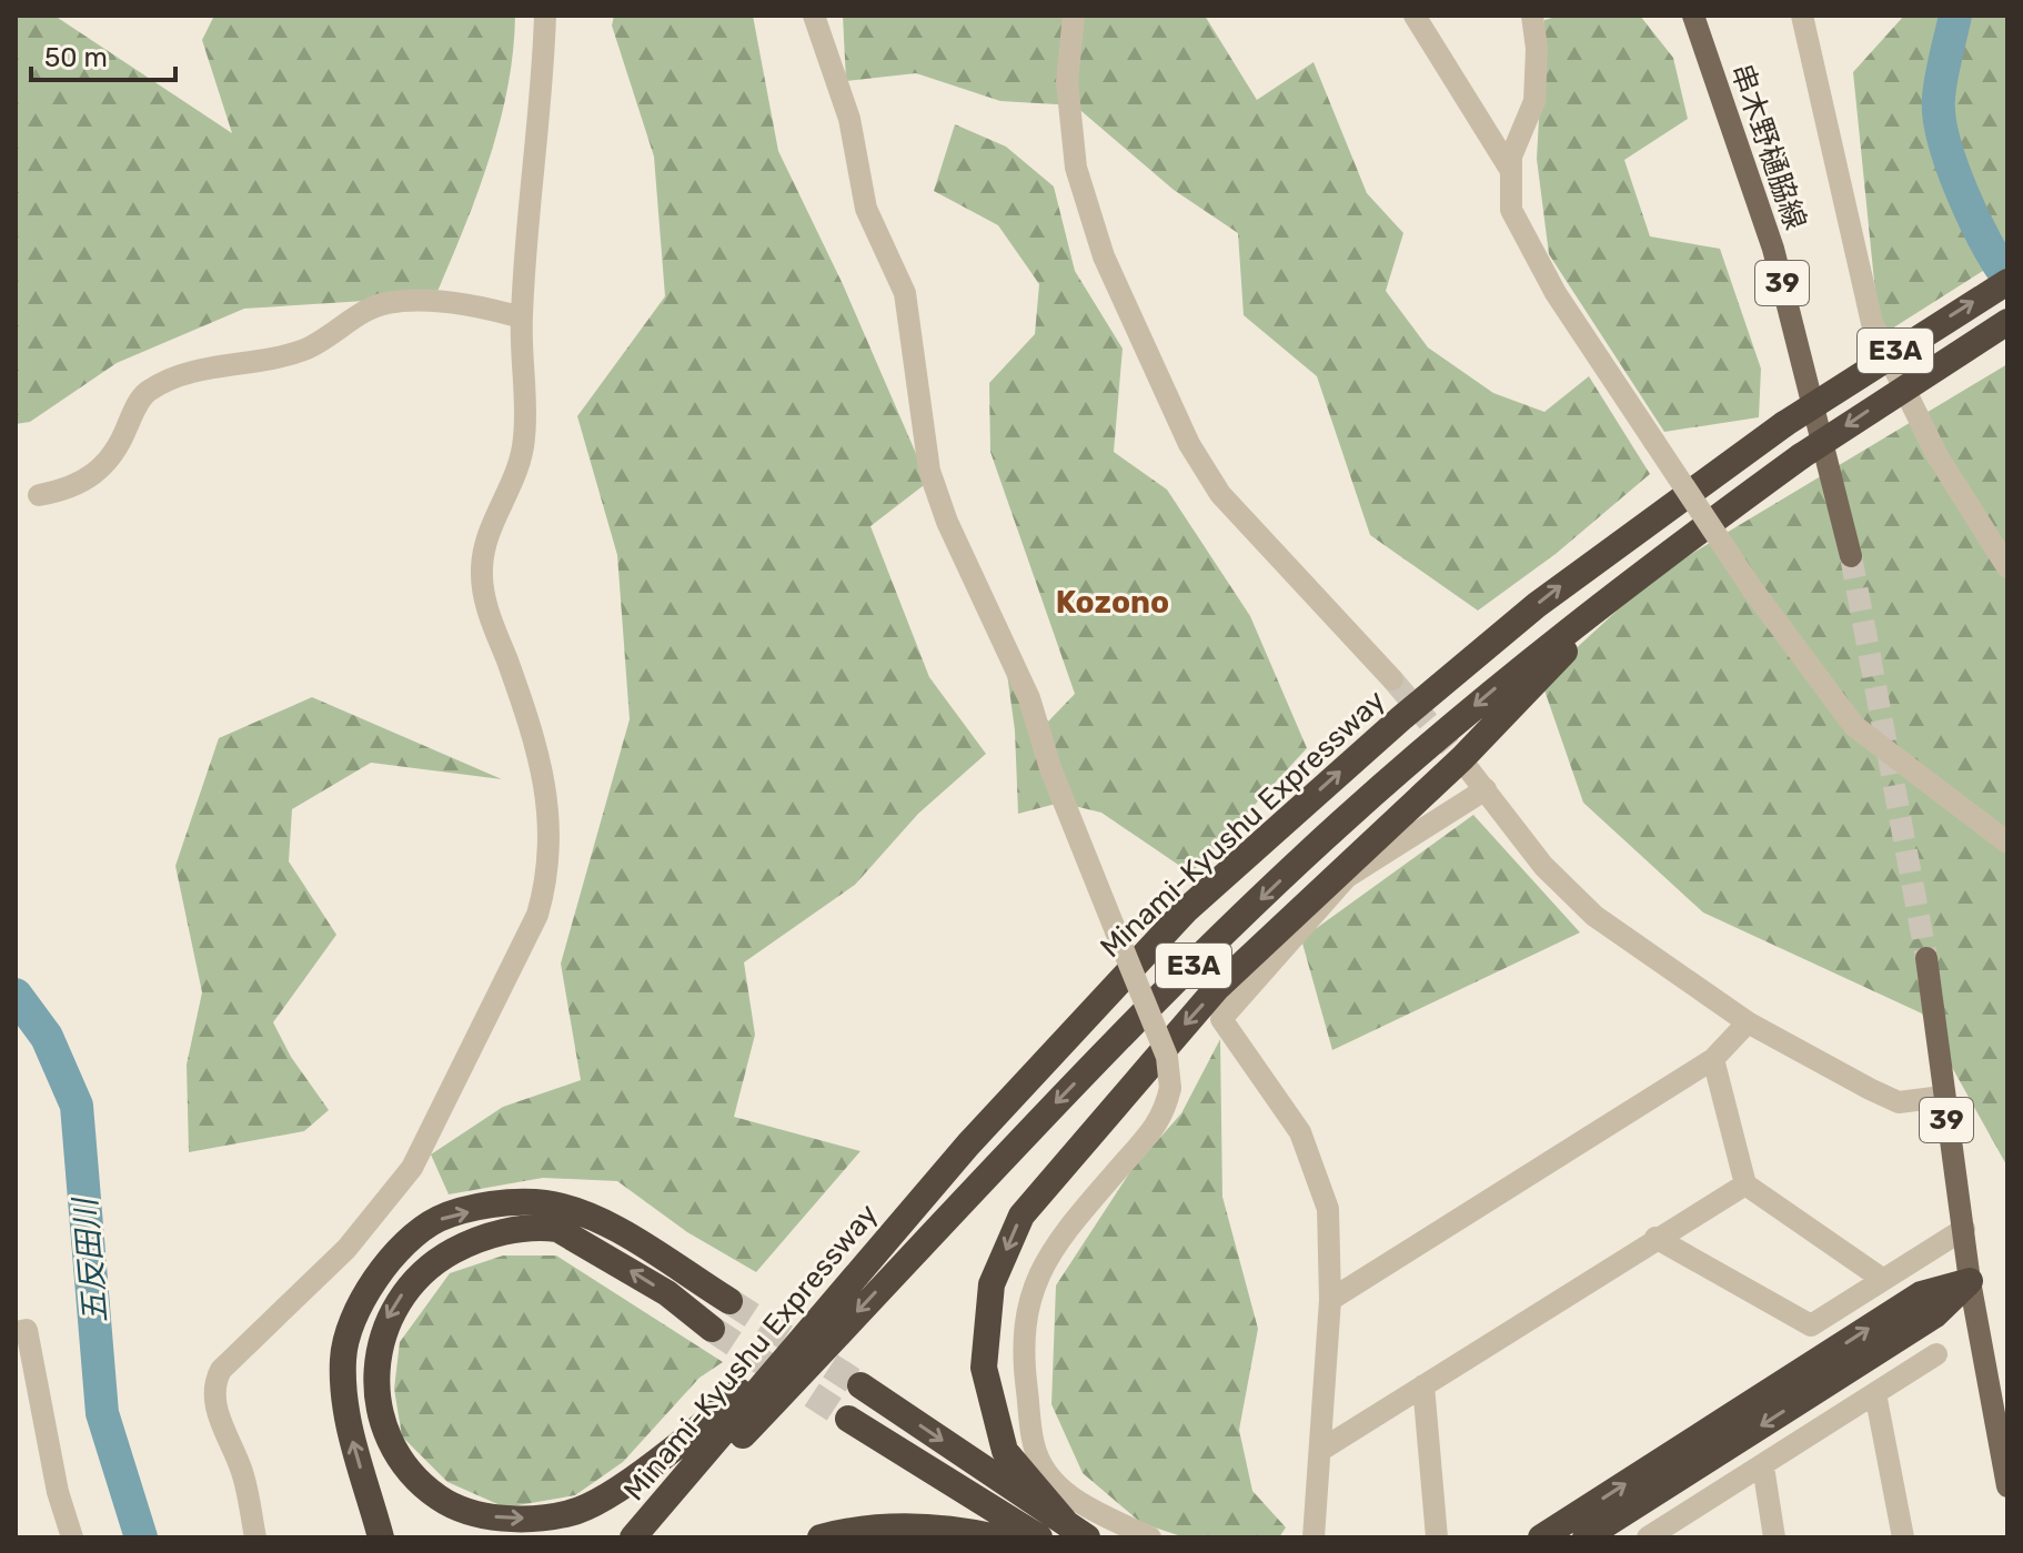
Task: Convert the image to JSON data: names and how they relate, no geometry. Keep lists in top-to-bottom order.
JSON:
{
  "streets": {
    "highway": ["E3A", "Minami-Kyushu Expressway"],
    "main road": ["串木野樋脇線", "39"]
  },
  "districts": ["Kozono"],
  "water": ["五反田川"],
  "scale_bar": "50 m"
}
